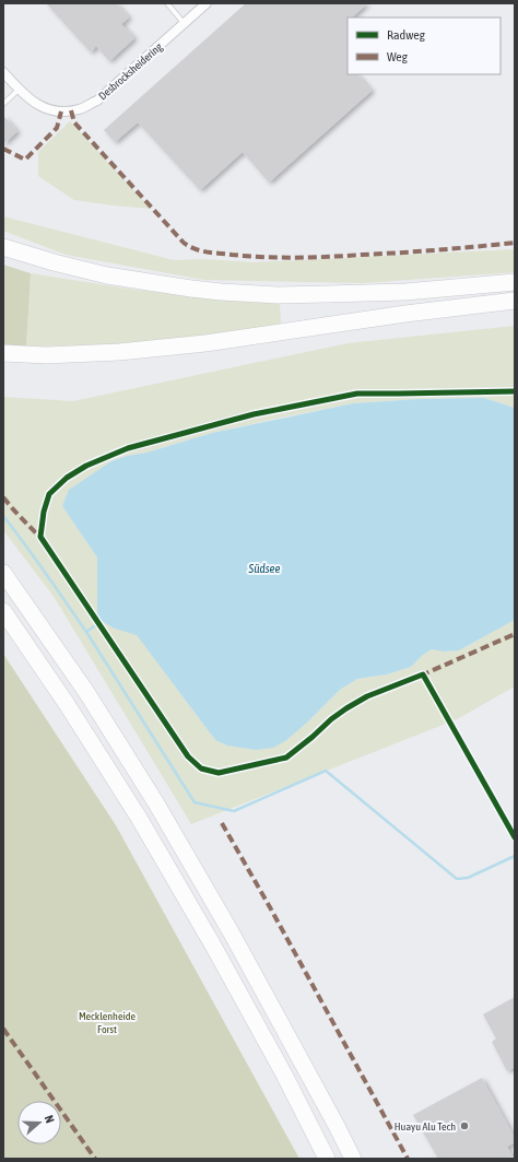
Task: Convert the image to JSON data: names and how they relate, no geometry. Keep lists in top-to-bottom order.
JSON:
{
  "streets": {
    "street": ["Desbrocksheidering"]
  },
  "water": ["Südsee"],
  "parks": ["Mecklenheide Forst"],
  "places": ["Huayu Alu Tech"],
  "legend": ["Radweg", "Weg"],
  "north": "right"
}
